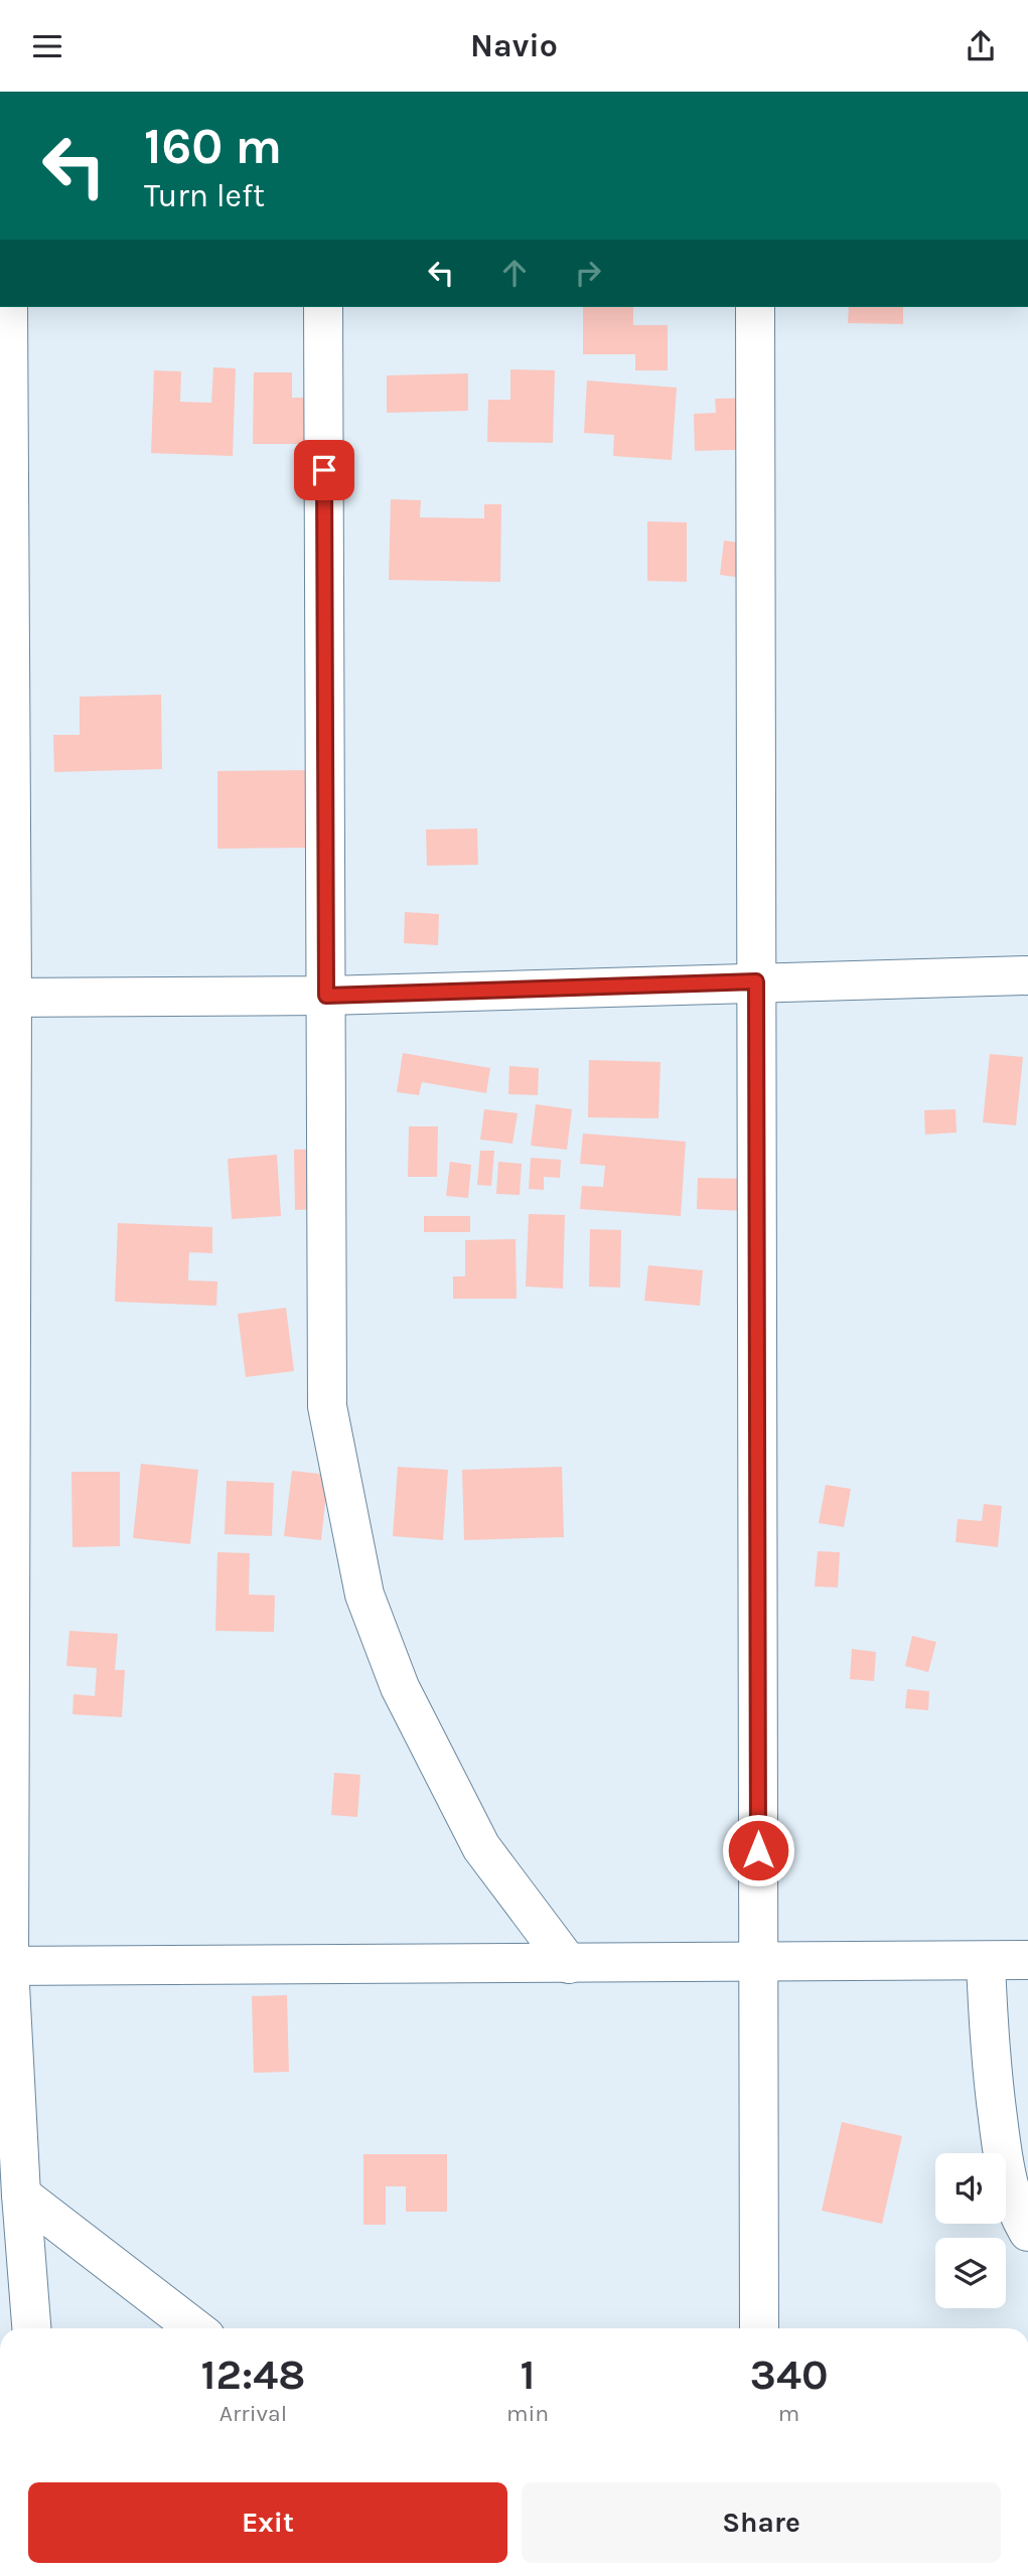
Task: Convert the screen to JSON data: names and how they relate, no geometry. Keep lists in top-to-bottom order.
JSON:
{
  "page": {
    "header": "Navio",
    "turn": ["160 m", "Turn left"],
    "eta": [
      "12:48",
      "Arrival",
      "1",
      "min",
      "340",
      "m"
    ],
    "buttons": ["Exit", "Share"]
  }
}
